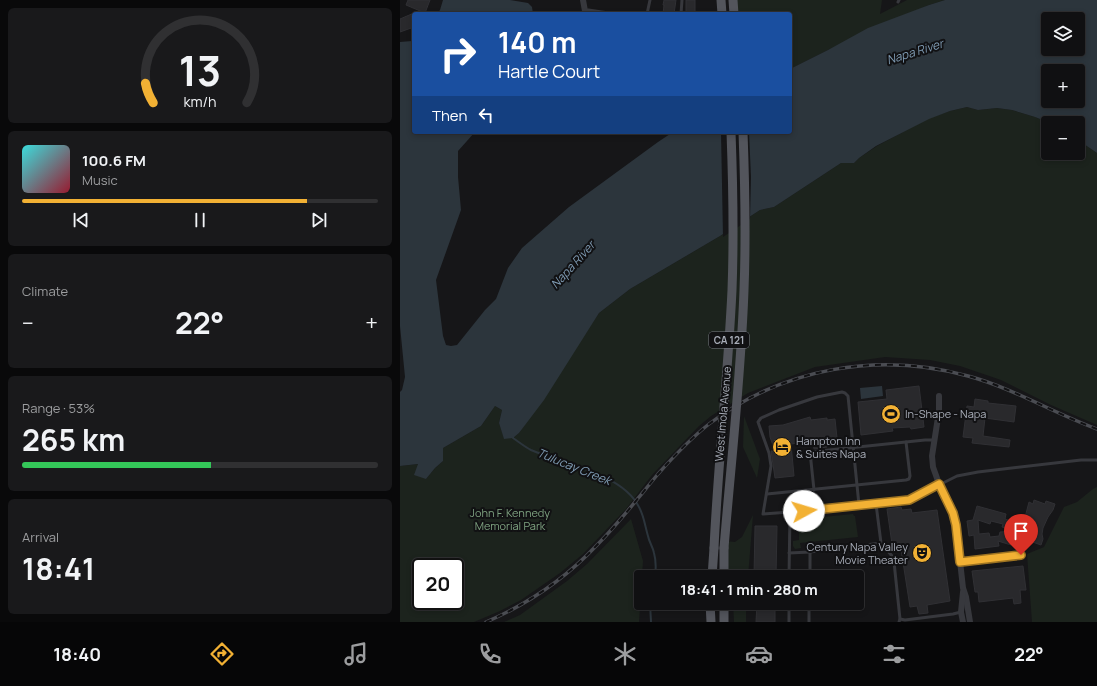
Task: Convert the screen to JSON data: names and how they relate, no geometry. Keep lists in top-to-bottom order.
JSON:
{
  "streets": {
    "main road": ["CA 121", "West Imola Avenue"]
  },
  "water": ["Napa River", "Tulucay Creek"],
  "parks": ["John F. Kennedy Memorial Park"],
  "places": {
    "sports": ["In-Shape - Napa"],
    "hotel": ["Hampton Inn & Suites Napa"],
    "theatre": ["Century Napa Valley Movie Theater"]
  },
  "page": {
    "map_buttons": ["+", "−"],
    "turn": ["140 m", "Hartle Court"],
    "then": "Then",
    "song": ["100.6 FM", "Music"],
    "tile": [
      "Climate",
      ["Range · 53%", "265 km"],
      ["Arrival", "18:41"]
    ],
    "heat": ["−", "22°", "+"],
    "limit": "20",
    "trip": "18:41 · 1 min · 280 m",
    "tabs": ["18:40", "22°"],
    "gauge": ["13", "km/h"]
  }
}
